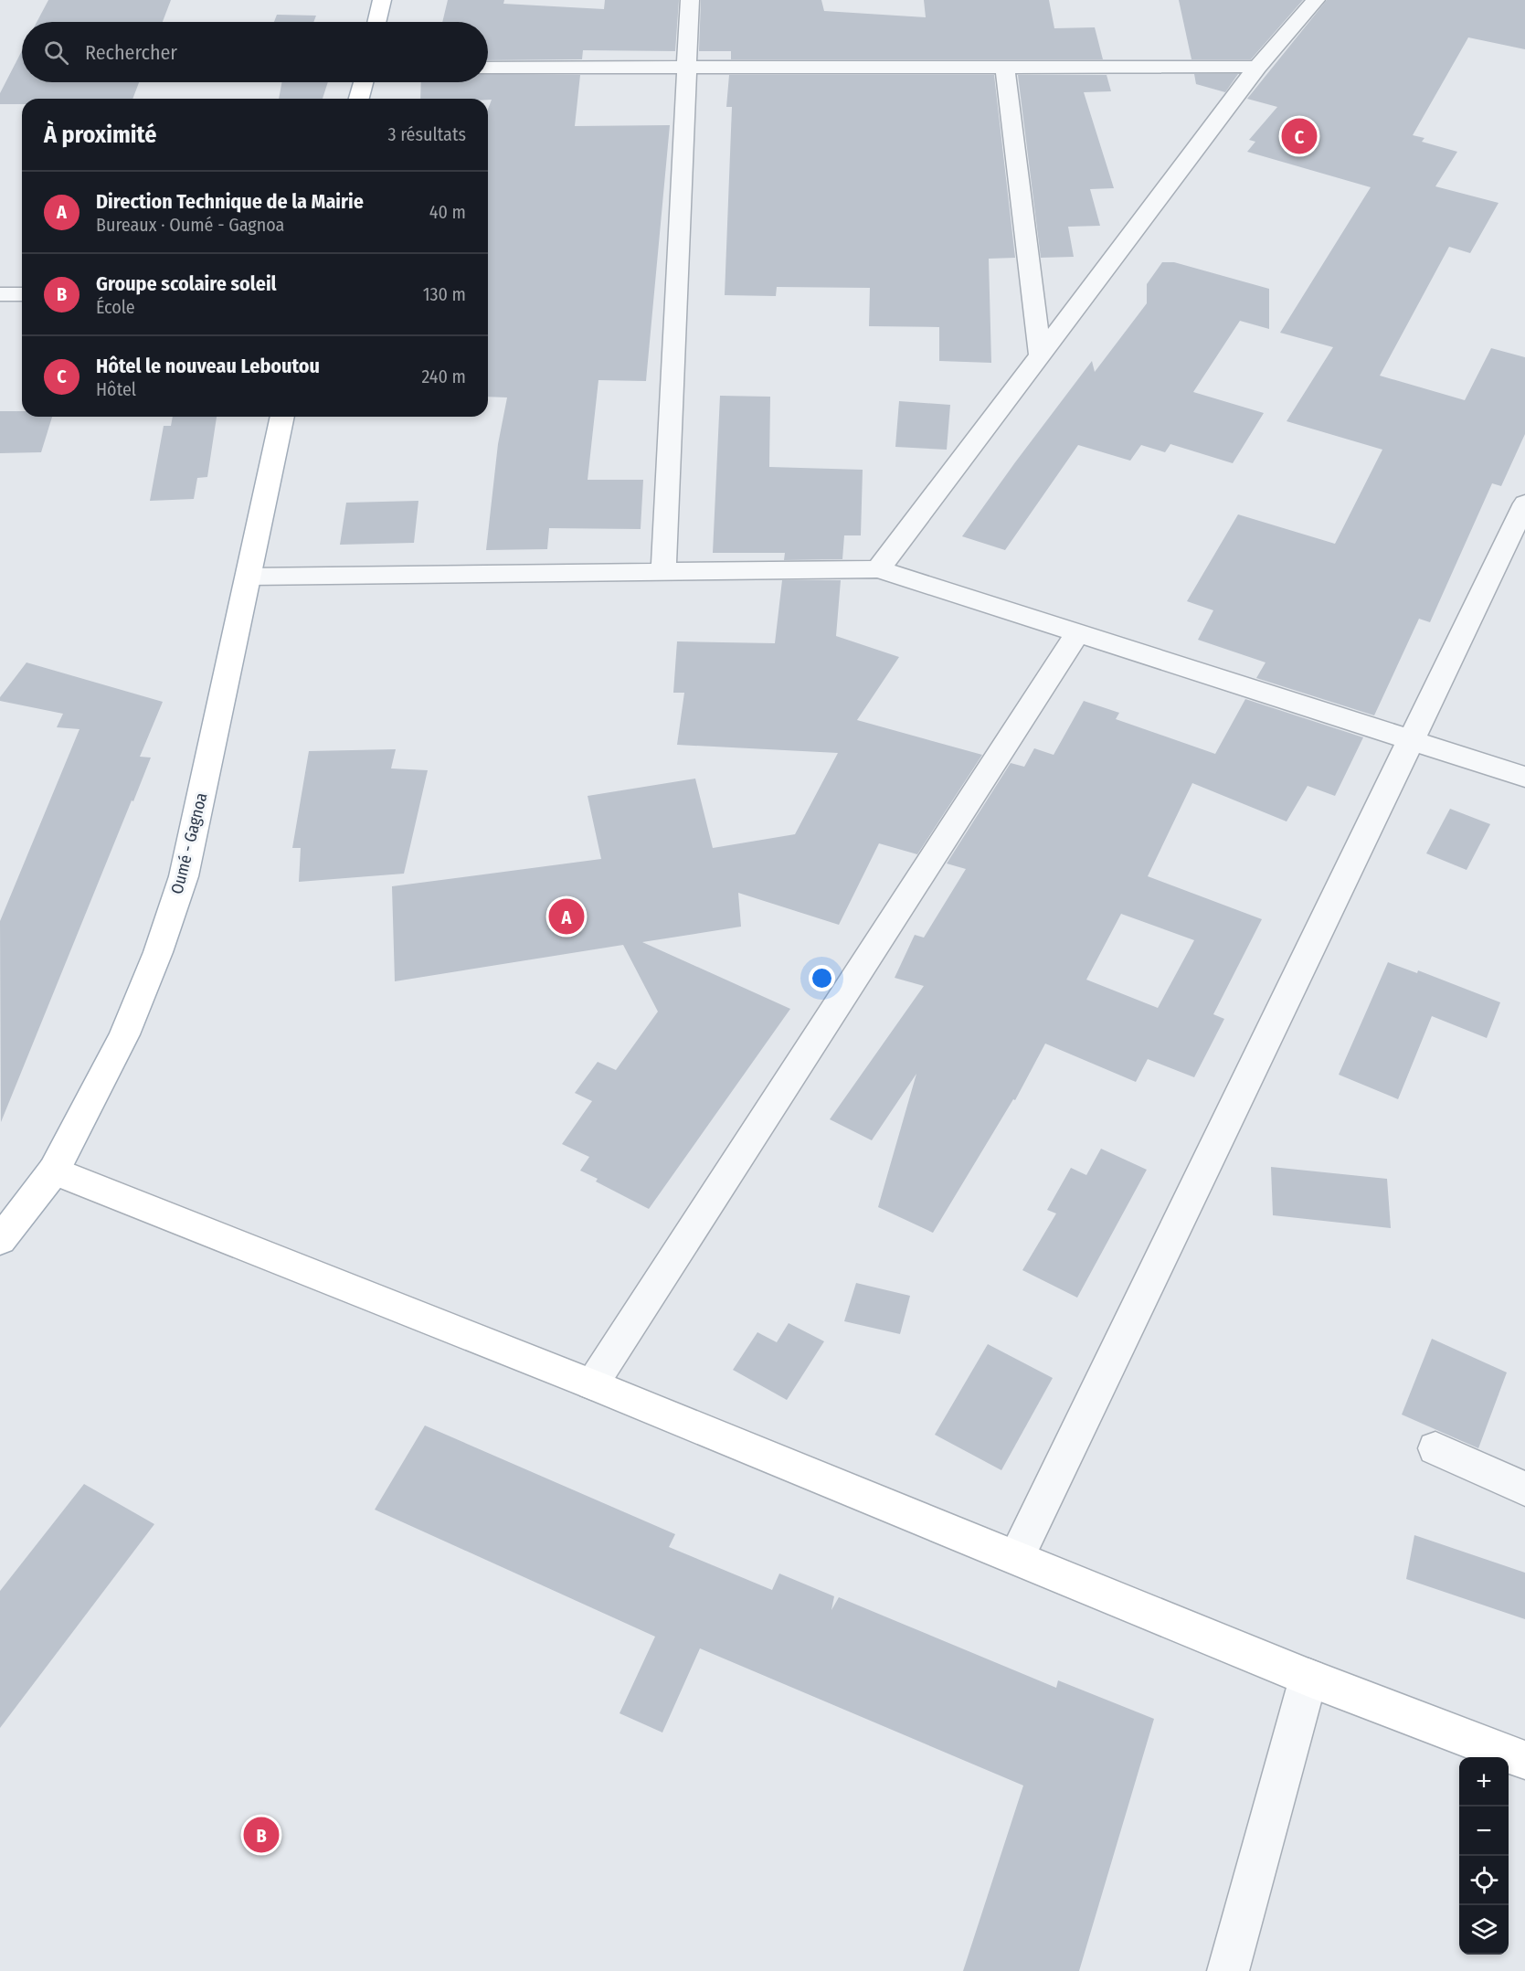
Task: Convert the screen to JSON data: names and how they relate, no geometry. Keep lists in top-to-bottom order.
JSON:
{
  "streets": {
    "main road": ["Oumé - Gagnoa"]
  },
  "page": {
    "search": "Rechercher",
    "heading": ["À proximité", "3 résultats"],
    "pins": ["C", "A", "B"],
    "list": [
      {
        "mark": "A",
        "name": "Direction Technique de la Mairie",
        "note": "Bureaux · Oumé - Gagnoa",
        "value": "40 m"
      },
      {
        "mark": "B",
        "name": "Groupe scolaire soleil",
        "note": "École",
        "value": "130 m"
      },
      {
        "mark": "C",
        "name": "Hôtel le nouveau Leboutou",
        "note": "Hôtel",
        "value": "240 m"
      }
    ],
    "map_buttons": ["+", "−"]
  }
}
